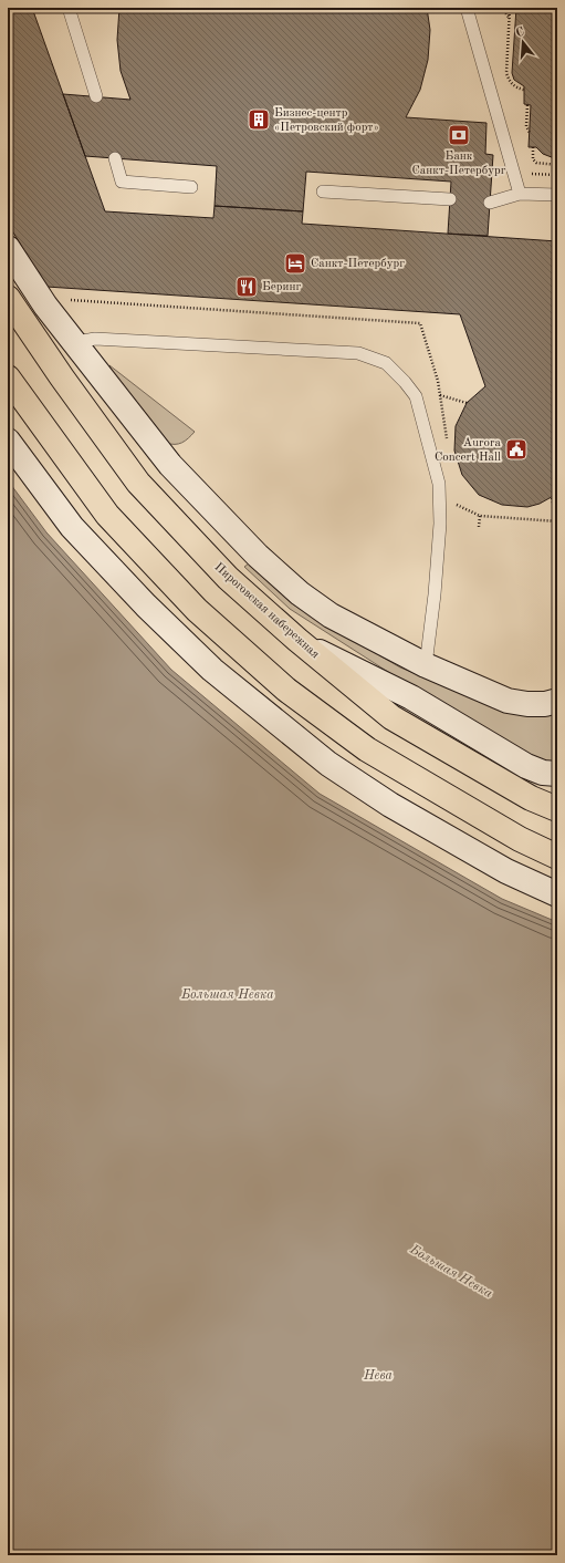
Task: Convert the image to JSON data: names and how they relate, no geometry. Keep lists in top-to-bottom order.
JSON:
{
  "streets": {
    "main road": ["Пироговская набережная"]
  },
  "water": ["Большая Невка", "Нева"],
  "places": {
    "building": ["Бизнес-центр «Петровский форт»"],
    "bank": ["Банк Санкт-Петербург"],
    "hotel": ["Санкт-Петербург"],
    "restaurant": ["Беринг"],
    "public building": ["Aurora Concert Hall"]
  },
  "north": "top"
}
